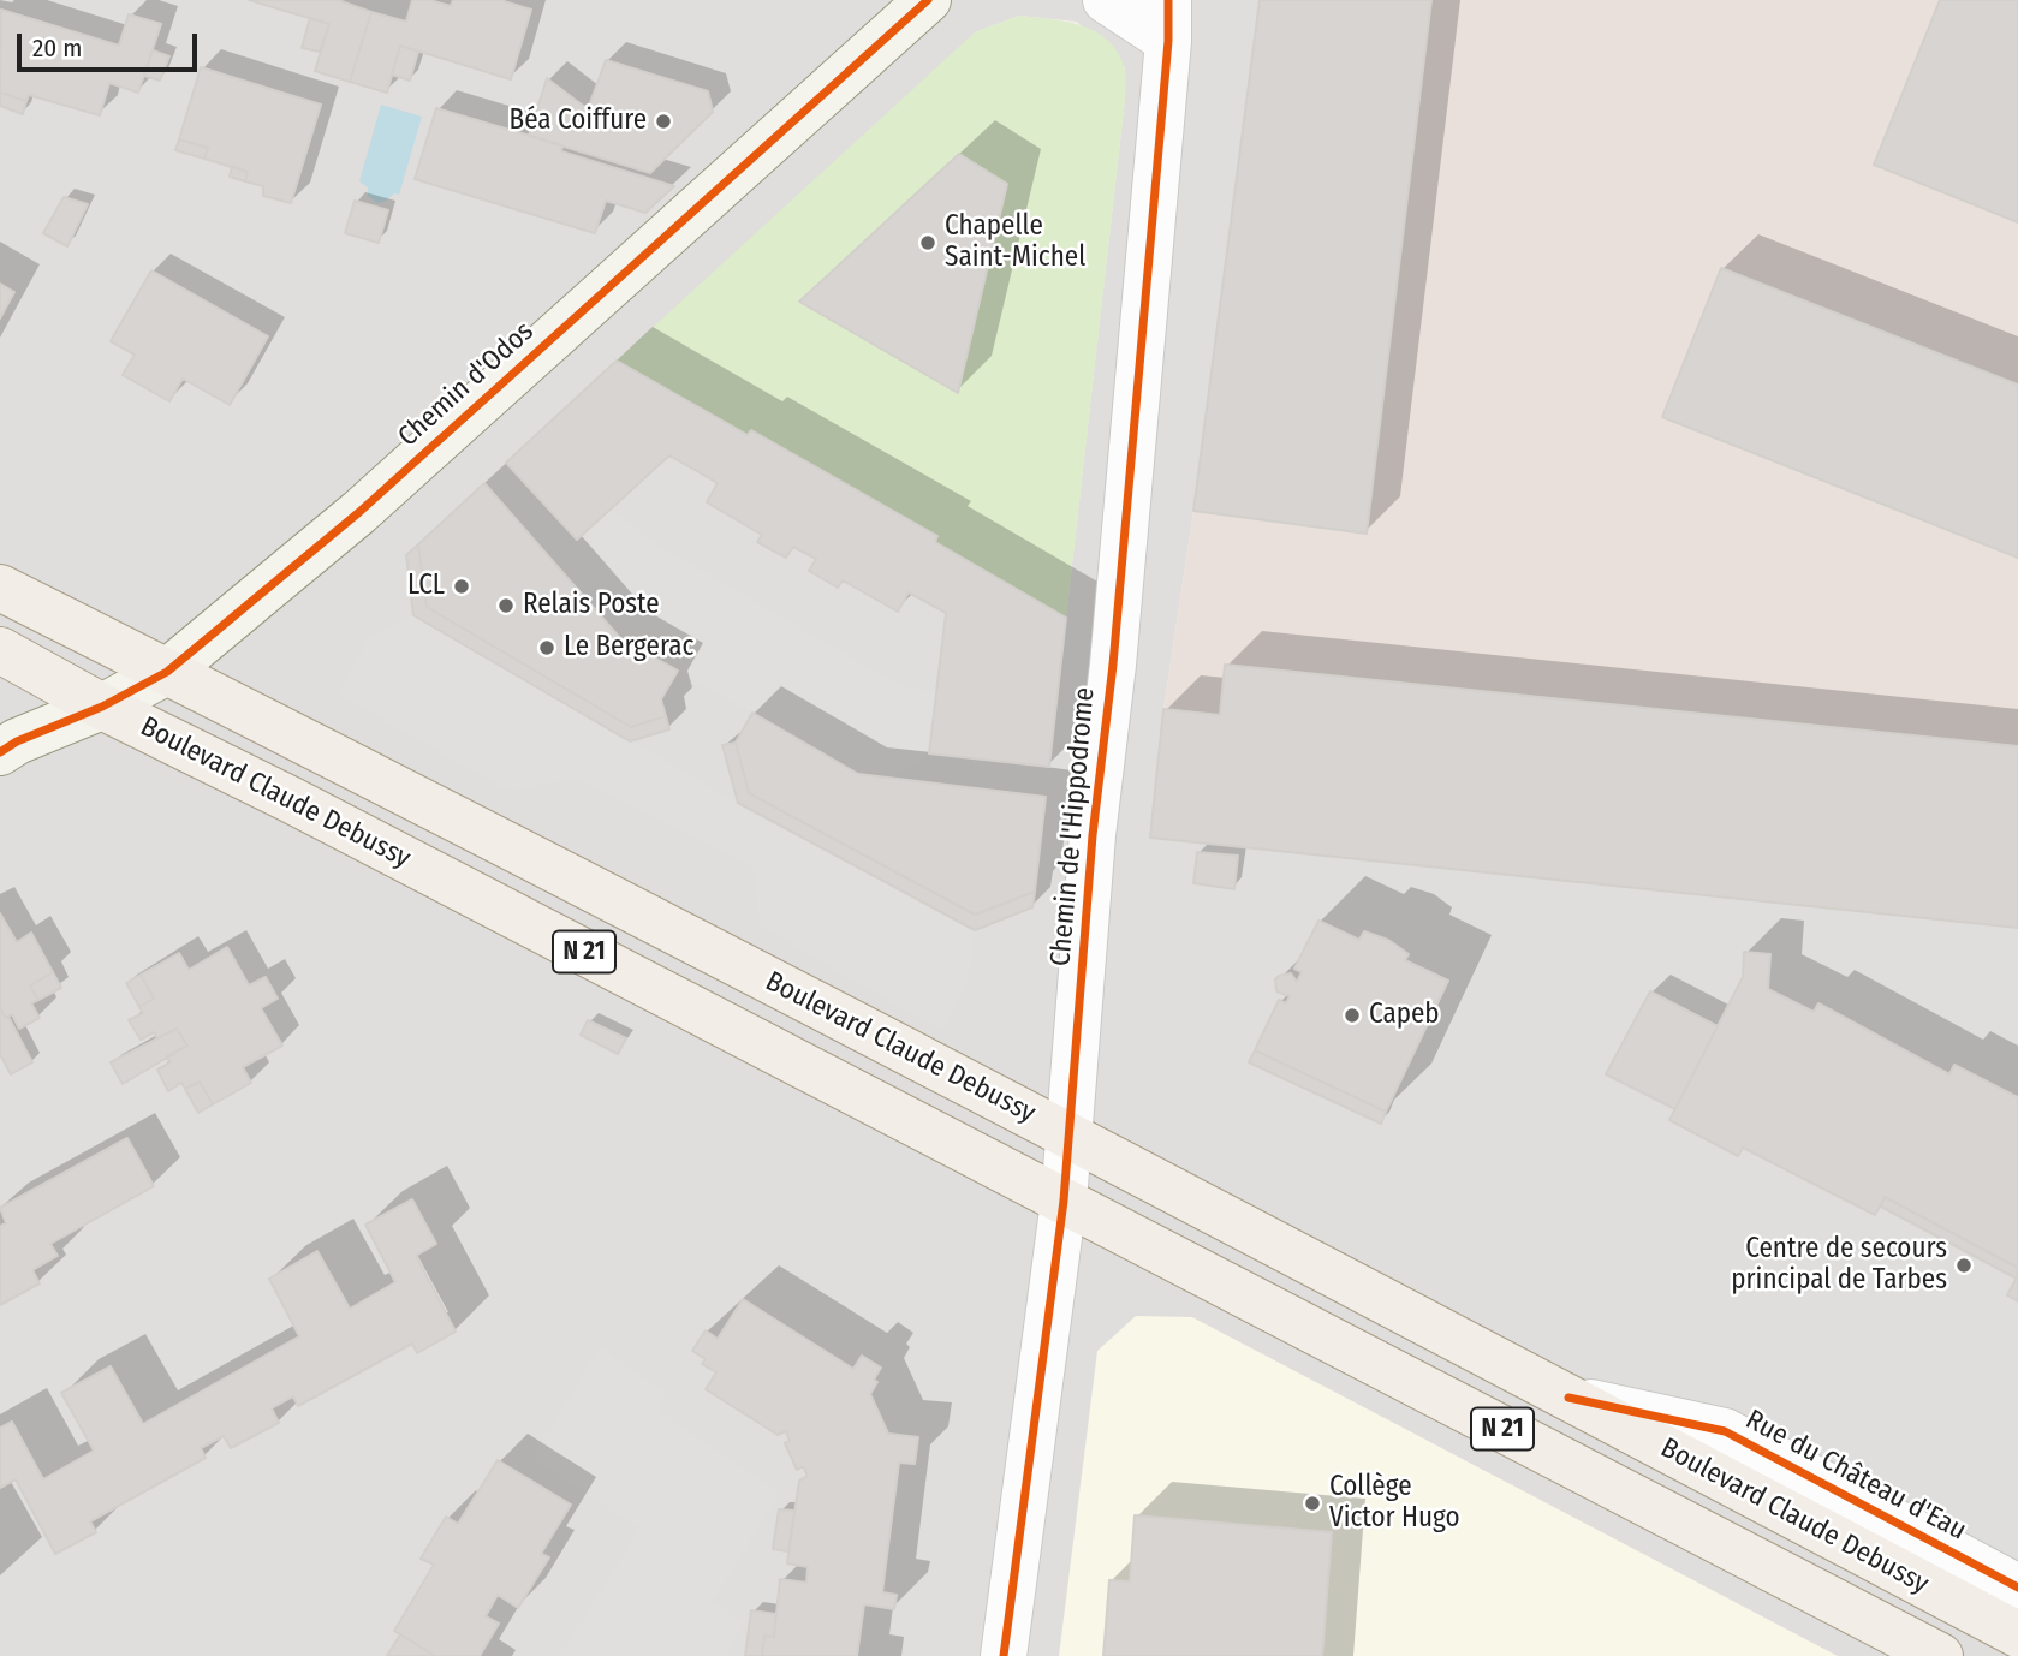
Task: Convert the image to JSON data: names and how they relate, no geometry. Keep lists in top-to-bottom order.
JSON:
{
  "streets": {
    "main road": ["Boulevard Claude Debussy", "N 21"],
    "street": ["Chemin d'Odos", "Chemin de l'Hippodrome", "Rue du Château d'Eau"]
  },
  "crossings": [
    ["Chemin d'Odos", "Boulevard Claude Debussy"],
    ["Boulevard Claude Debussy", "Chemin de l'Hippodrome"],
    ["Boulevard Claude Debussy", "Rue du Château d'Eau"]
  ],
  "places": [
    "Béa Coiffure",
    "Chapelle Saint-Michel",
    "LCL",
    "Relais Poste",
    "Le Bergerac",
    "Capeb",
    "Centre de secours principal de Tarbes",
    "Collège Victor Hugo"
  ],
  "scale_bar": "20 m"
}
